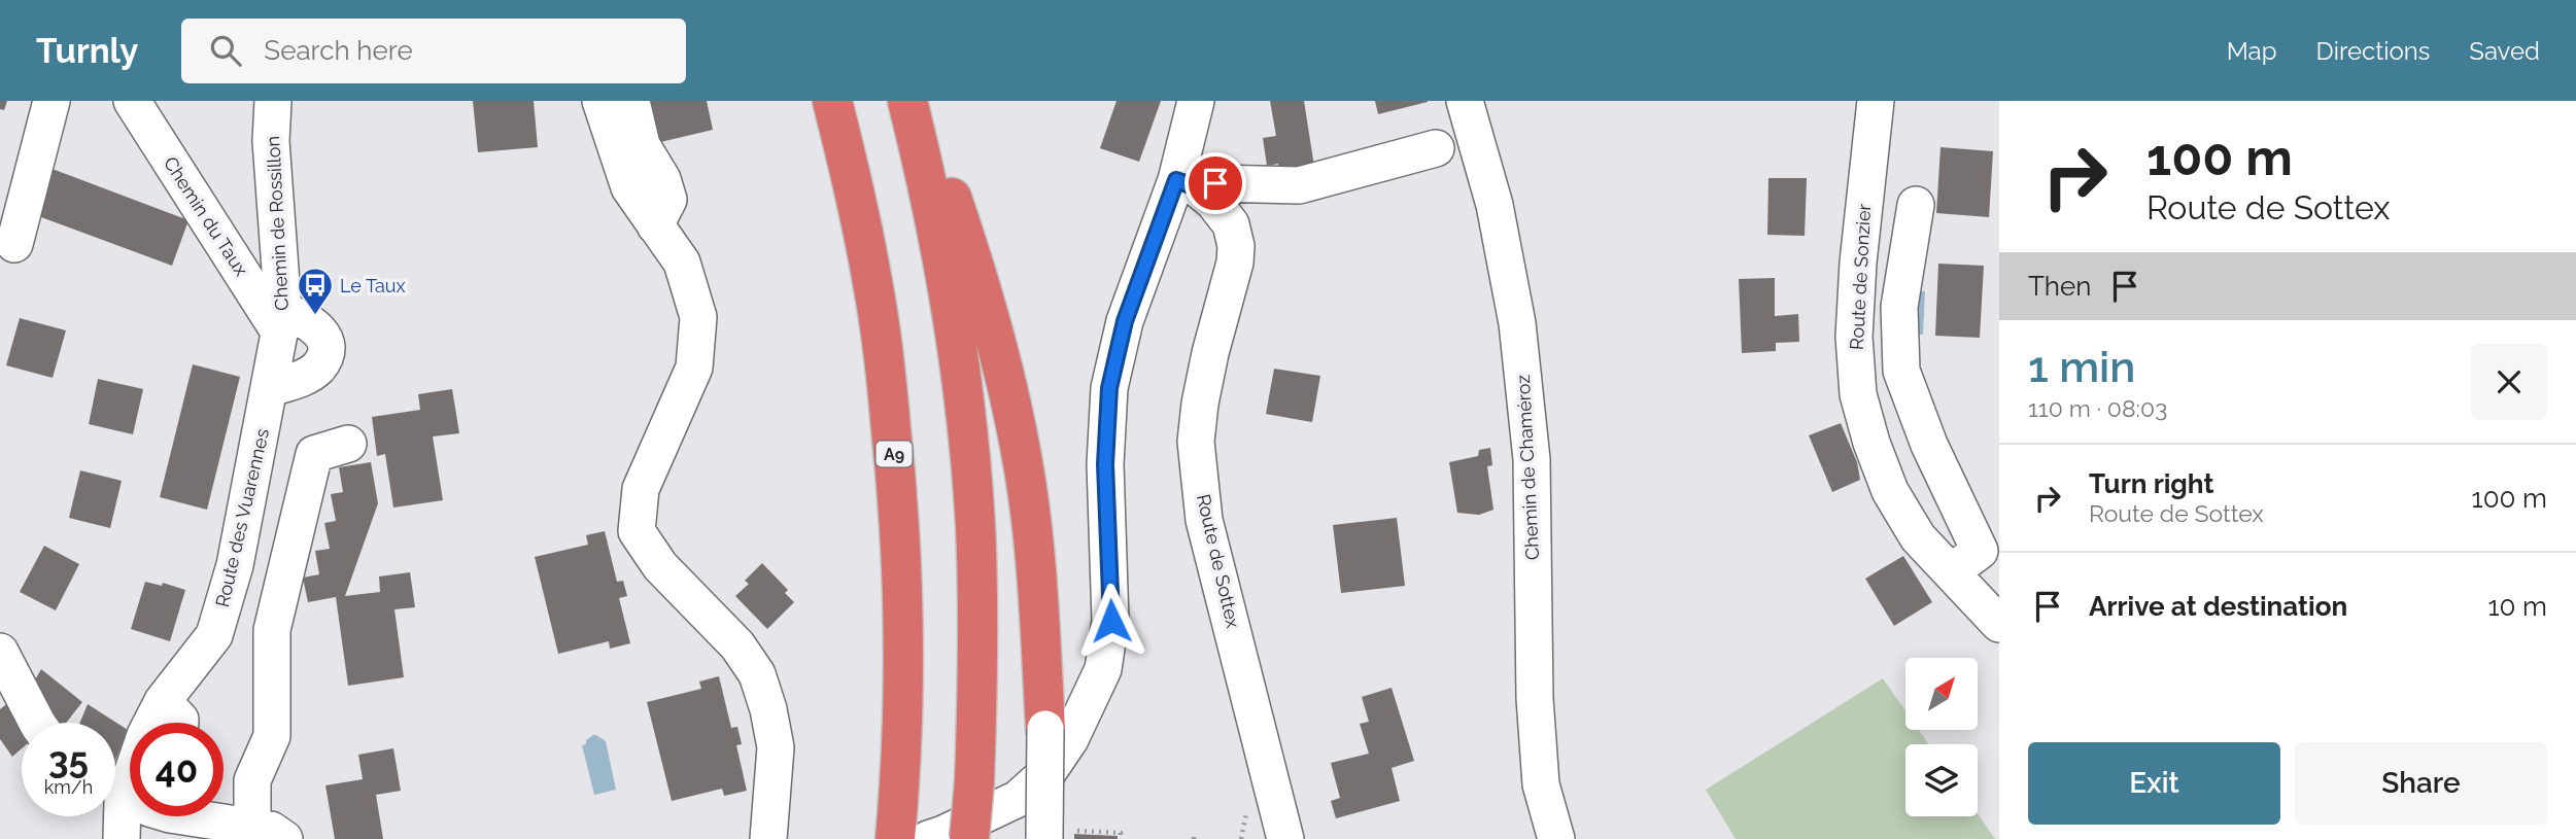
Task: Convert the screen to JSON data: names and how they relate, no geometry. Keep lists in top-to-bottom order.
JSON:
{
  "streets": {
    "highway": ["A9"],
    "street": [
      "Chemin du Taux",
      "Chemin de Rossillon",
      "Route de Sonzier",
      "Chemin de Chaméroz",
      "Route des Vuarennes",
      "Route de Sottex"
    ]
  },
  "crossings": [
    ["Chemin du Taux", "Chemin de Rossillon"],
    ["Chemin de Rossillon", "Route des Vuarennes"]
  ],
  "places": {
    "bus stop": ["Le Taux"]
  },
  "north": "top right",
  "page": {
    "header": "Turnly",
    "search": "Search here",
    "nav": ["Map", "Directions", "Saved"],
    "turn": ["100 m", "Route de Sottex"],
    "then": "Then",
    "heading": ["1 min", "110 m · 08:03"],
    "list": [
      {
        "name": "Turn right",
        "note": "Route de Sottex",
        "value": "100 m"
      },
      {
        "name": "Arrive at destination",
        "value": "10 m"
      }
    ],
    "speed": "35 km/h",
    "limit": "40",
    "buttons": ["Exit", "Share"]
  }
}
